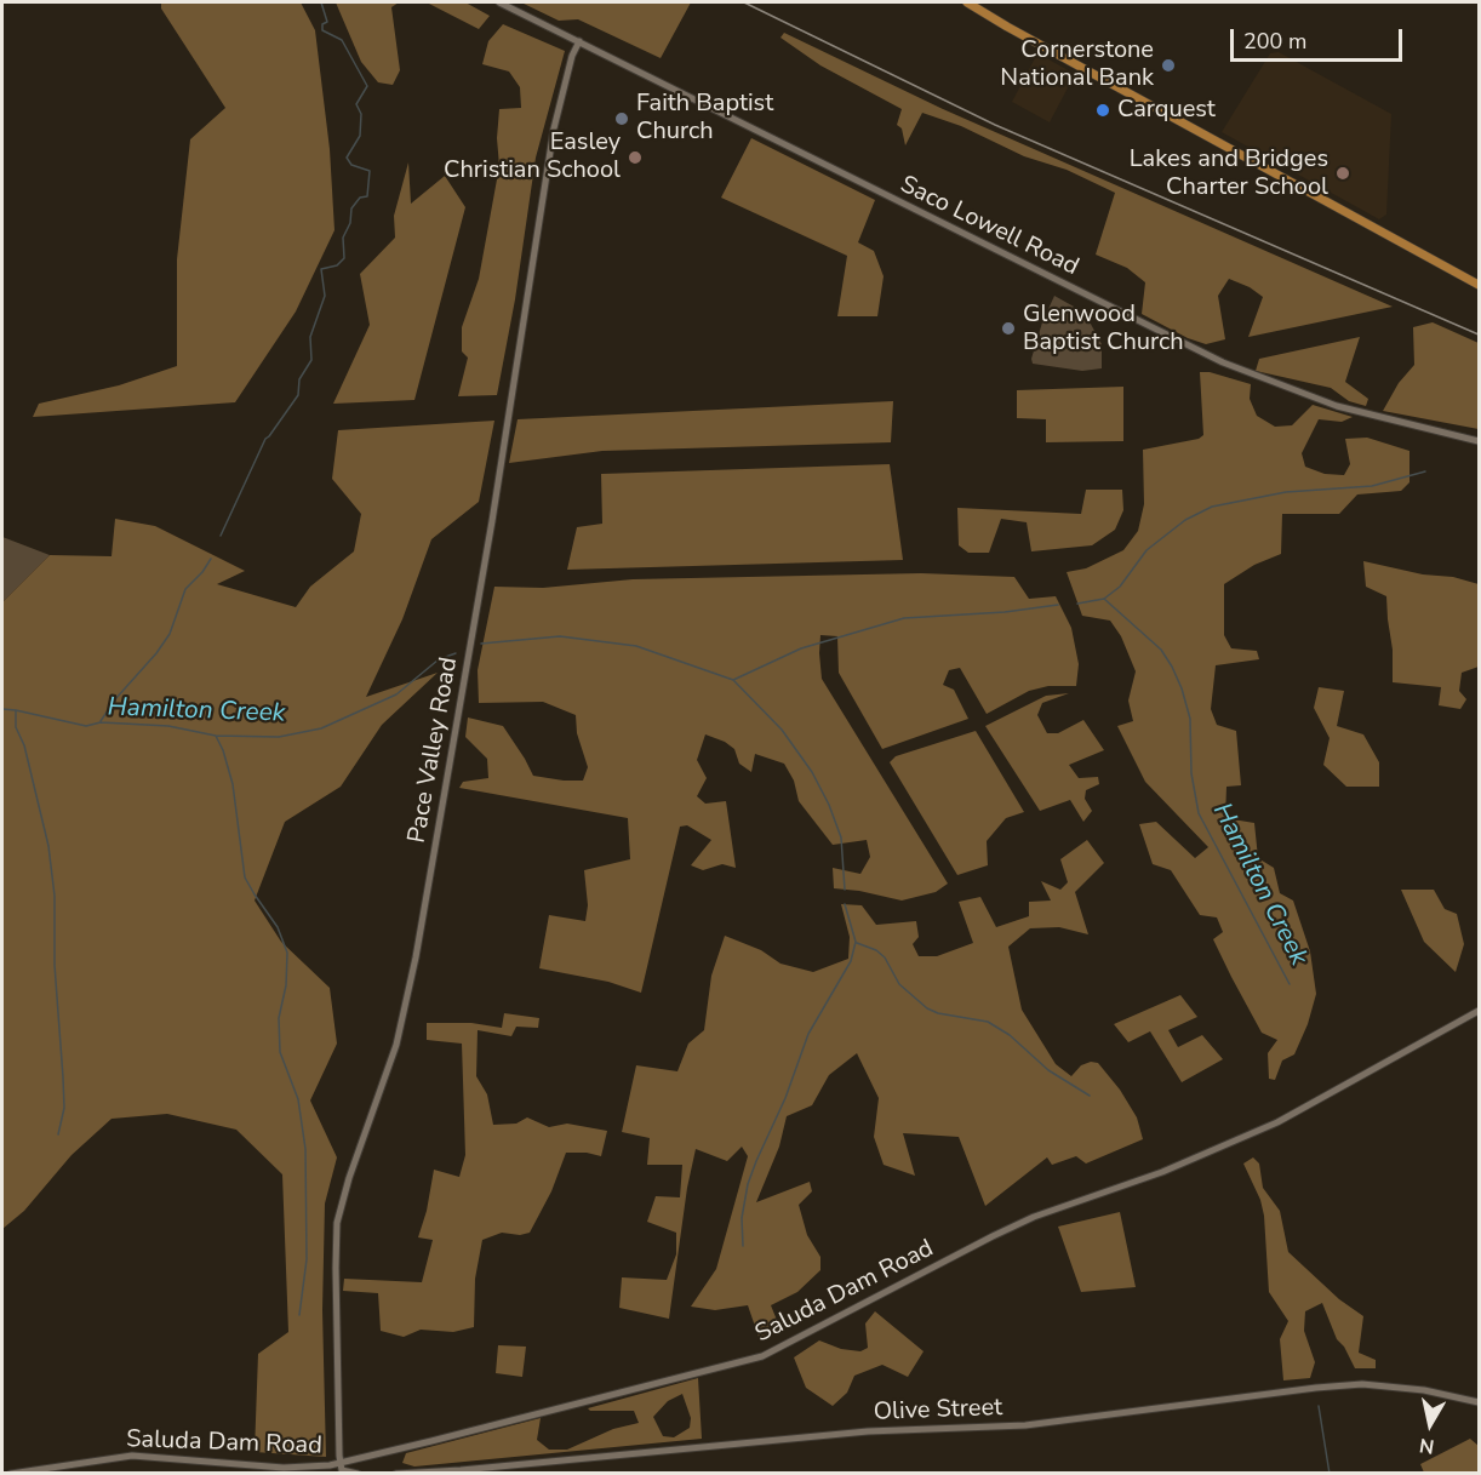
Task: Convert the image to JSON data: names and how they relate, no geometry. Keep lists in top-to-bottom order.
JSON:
{
  "streets": {
    "street": [
      "Saco Lowell Road",
      "Pace Valley Road",
      "Saluda Dam Road",
      "Olive Street"
    ]
  },
  "crossings": [
    ["Saco Lowell Road", "Pace Valley Road"],
    ["Pace Valley Road", "Saluda Dam Road"]
  ],
  "water": ["Hamilton Creek"],
  "places": [
    "Cornerstone National Bank",
    "Carquest",
    "Faith Baptist Church",
    "Easley Christian School",
    "Lakes and Bridges Charter School",
    "Glenwood Baptist Church"
  ],
  "scale_bar": "200 m",
  "north": "bottom"
}
